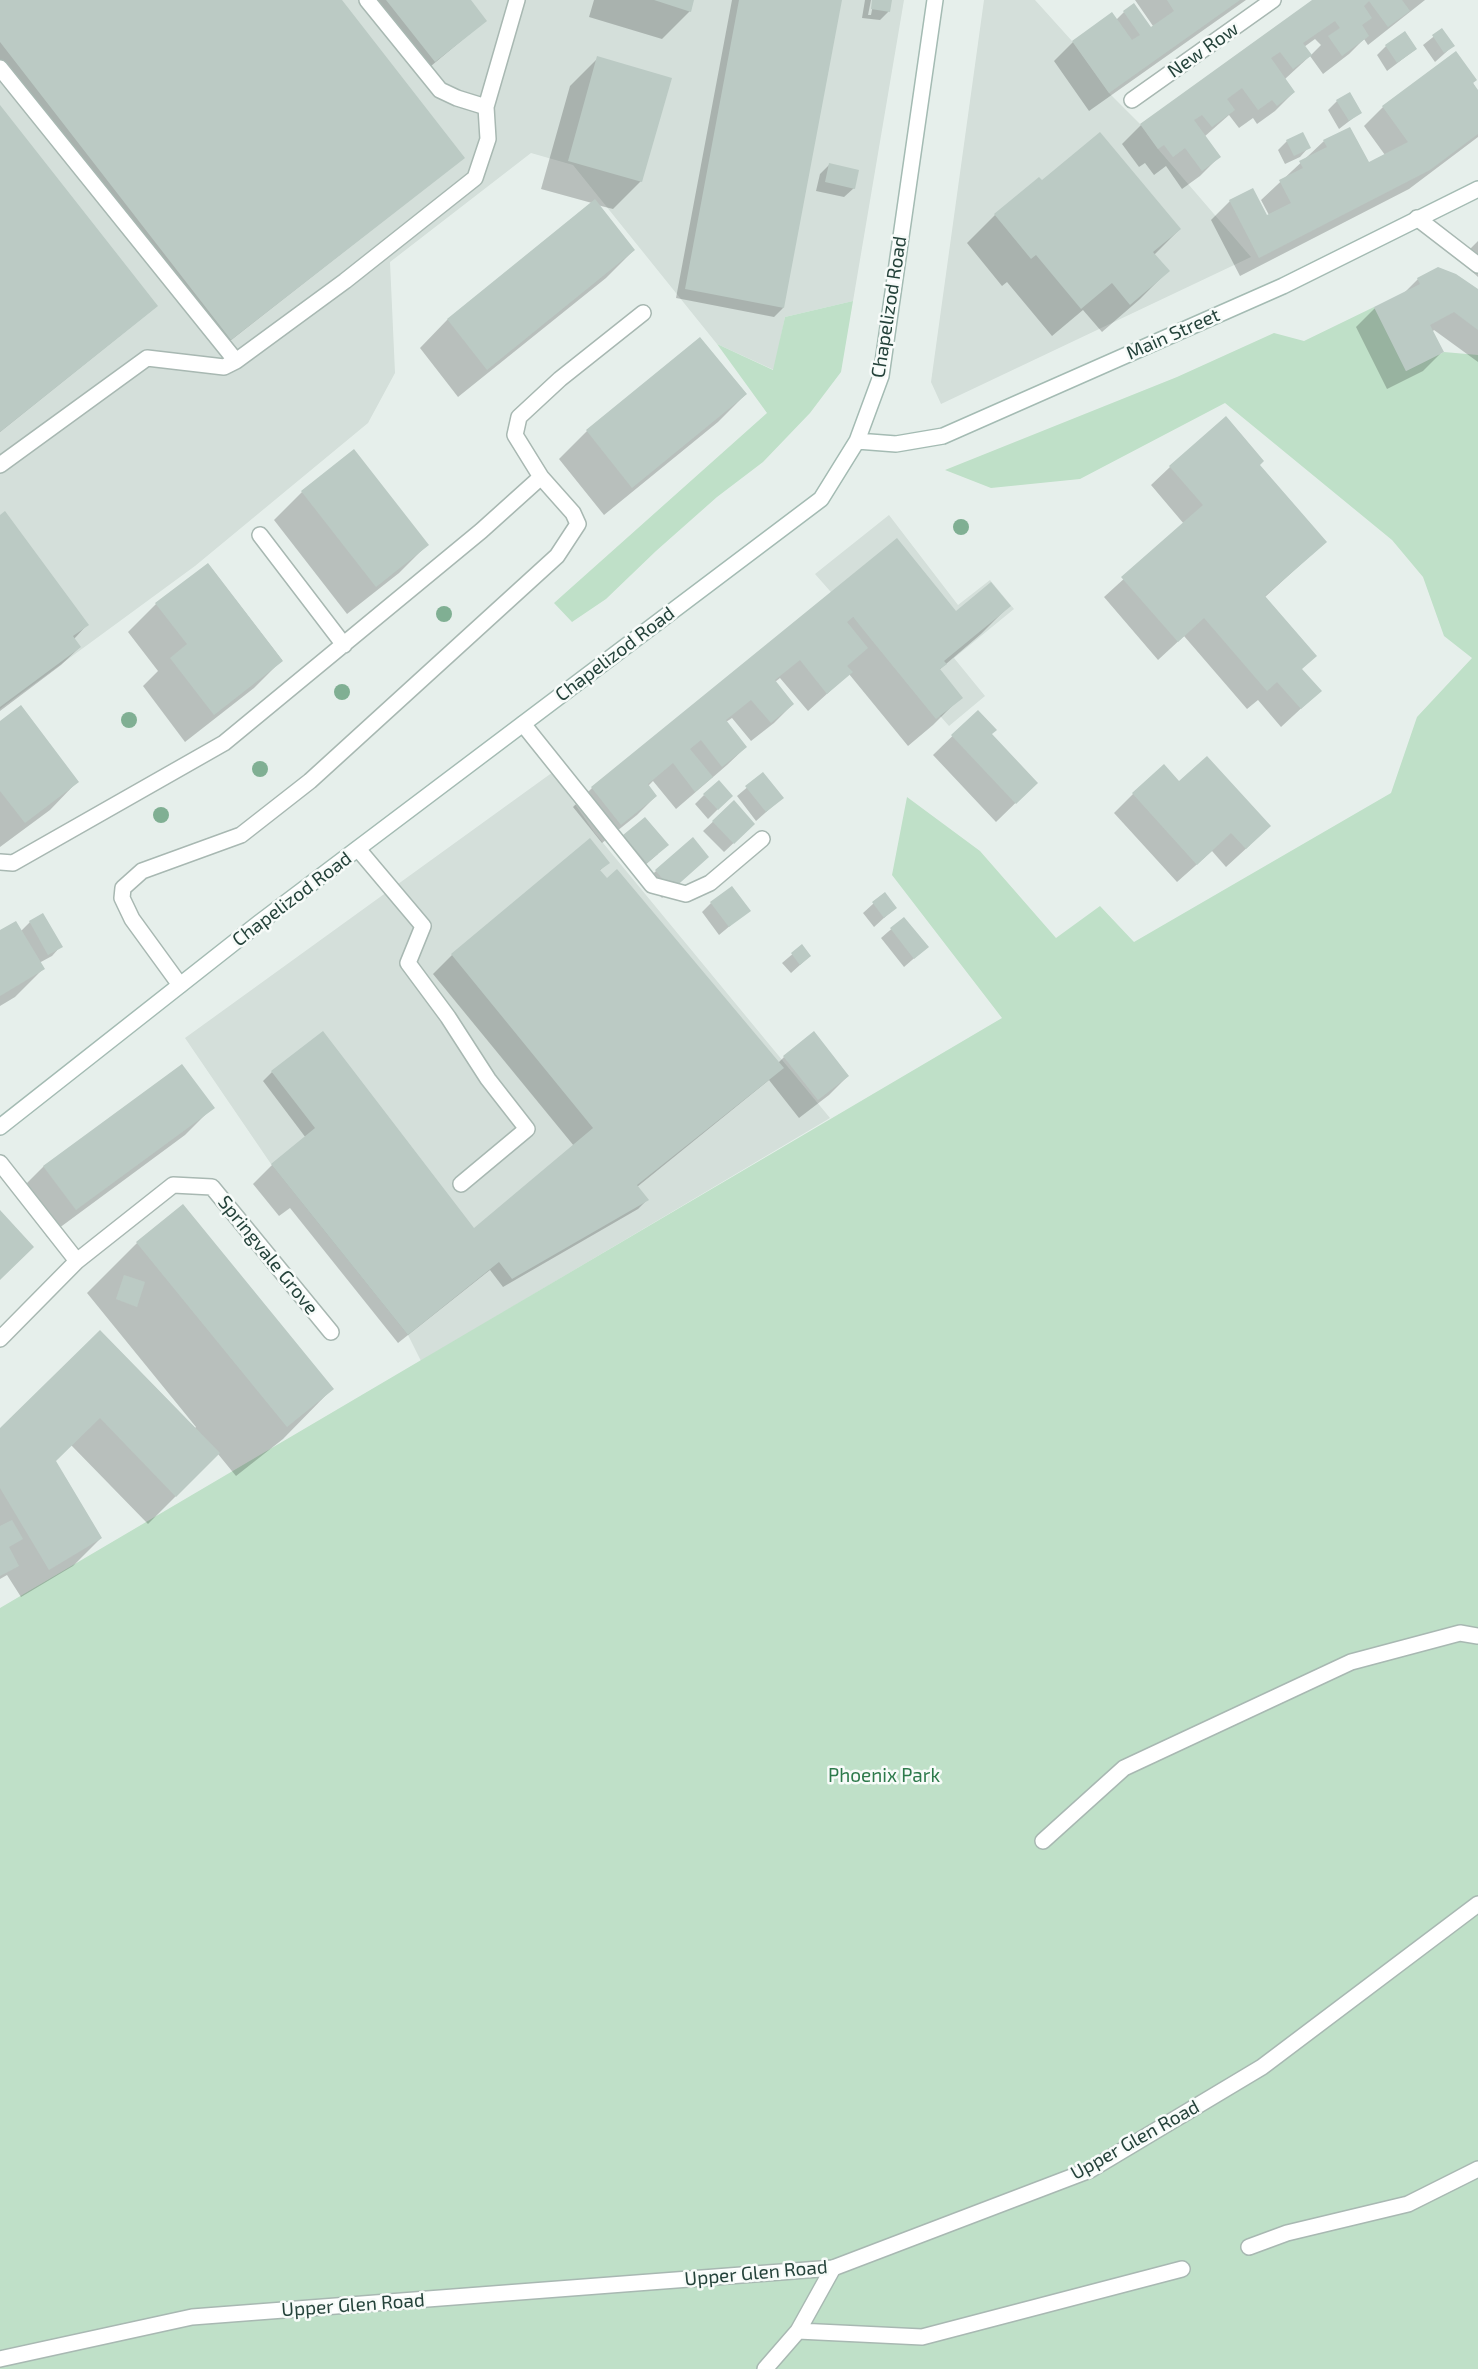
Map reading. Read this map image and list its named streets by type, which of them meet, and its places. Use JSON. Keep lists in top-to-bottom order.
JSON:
{
  "streets": {
    "street": [
      "New Row",
      "Chapelizod Road",
      "Main Street",
      "Springvale Grove",
      "Upper Glen Road"
    ]
  },
  "crossings": [
    ["Chapelizod Road", "Main Street"]
  ],
  "parks": ["Phoenix Park"]
}
